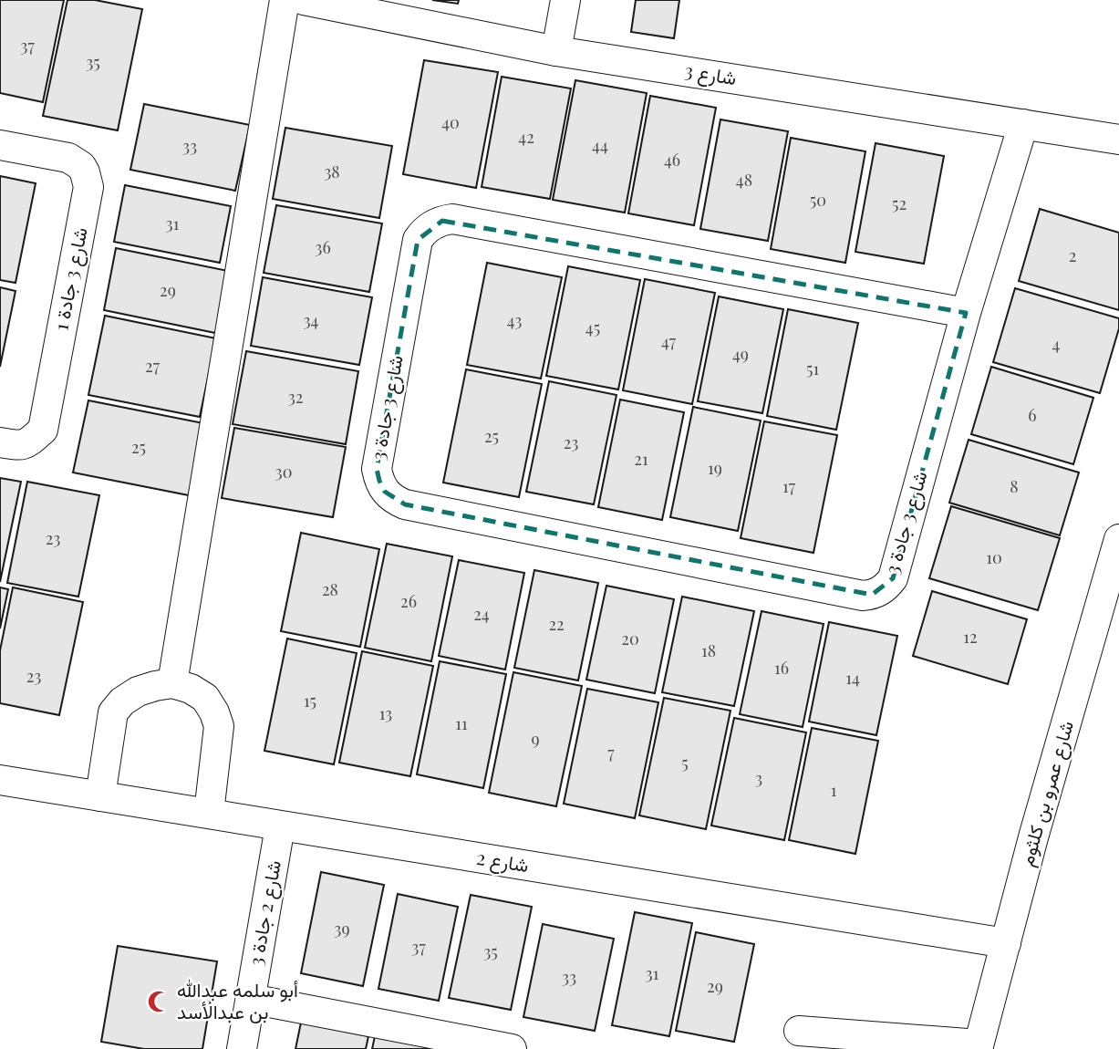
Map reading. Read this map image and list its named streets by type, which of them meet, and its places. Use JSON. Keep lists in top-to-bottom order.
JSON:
{
  "streets": {
    "street": [
      "شارع 3",
      "شارع 3 جادة 1",
      "شارع 3 جادة 3",
      "شارع عمرو بن كلثوم",
      "شارع 2",
      "شارع 2 جادة 3"
    ]
  },
  "crossings": [
    ["شارع 3", "شارع 3 جادة 3"],
    ["شارع عمرو بن كلثوم", "شارع 2"],
    ["شارع 2", "شارع 2 جادة 3"]
  ],
  "places": {
    "mosque": ["أبو سلمه عبدالله بن عبدالأسد"]
  },
  "house_numbers": [
    "37",
    "35",
    "40",
    "42",
    "44",
    "33",
    "46",
    "38",
    "48",
    "50",
    "52",
    "31",
    "36",
    "2",
    "29",
    "34",
    "43",
    "45",
    "47",
    "4",
    "49",
    "27",
    "51",
    "32",
    "6",
    "25",
    "23",
    "25",
    "21",
    "19",
    "30",
    "17",
    "8",
    "23",
    "10",
    "28",
    "26",
    "24",
    "22",
    "12",
    "20",
    "18",
    "16",
    "23",
    "14",
    "15",
    "13",
    "11",
    "9",
    "7",
    "5",
    "3",
    "1",
    "39",
    "37",
    "35",
    "31",
    "33",
    "29"
  ]
}
